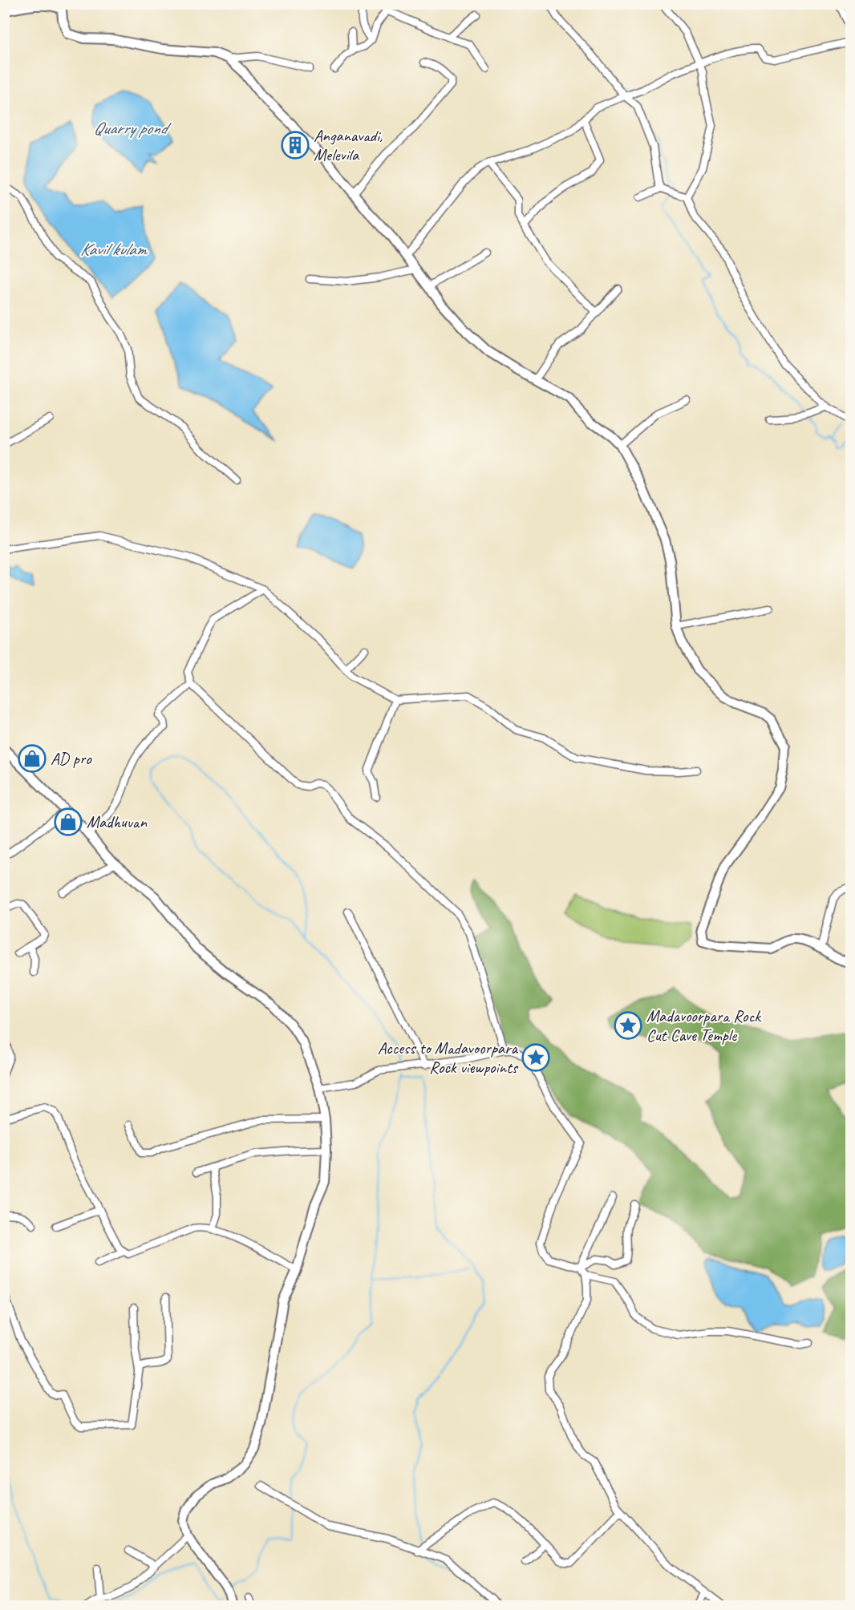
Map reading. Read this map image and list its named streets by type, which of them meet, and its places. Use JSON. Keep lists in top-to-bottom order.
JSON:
{
  "water": ["Quarry pond", "Kavil kulam"],
  "places": {
    "building": ["Anganavadi, Melevila"],
    "shop": ["AD pro", "Madhuvan"],
    "place": ["Madavoorpara Rock Cut Cave Temple", "Access to Madavoorpara Rock viewpoints"]
  }
}
